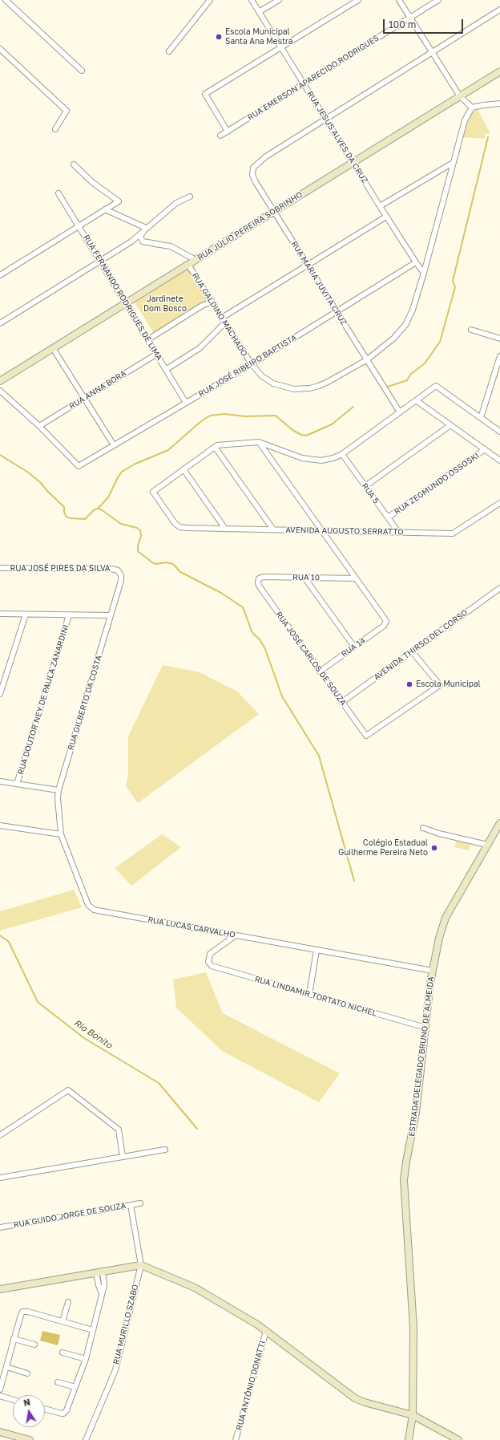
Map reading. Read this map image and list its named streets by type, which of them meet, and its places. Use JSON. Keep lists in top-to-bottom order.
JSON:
{
  "streets": {
    "main road": ["RUA JÚLIO PEREIRA SOBRINHO", "ESTRADA DELEGADO BRUNO DE ALMEIDA"],
    "street": [
      "RUA EMERSON APARECIDO RODRIGUES",
      "RUA JESUS ALVES DA CRUZ",
      "RUA MARIA JUVITA CRUZ",
      "RUA FERNANDO RODRIGUES DE LIMA",
      "RUA GALDINO MACHADO",
      "RUA JOSÉ RIBEIRO BAPTISTA",
      "RUA ANNA BORA",
      "RUA ZEGMUNDO OSSOSKI",
      "RUA 5",
      "AVENIDA AUGUSTO SERRATTO",
      "RUA JOSÉ PIRES DA SILVA",
      "RUA 10",
      "AVENIDA THIRSO DEL CORSO",
      "RUA 14",
      "RUA JOSÉ CARLOS DE SOUZA",
      "RUA DOUTOR NEY DE PAULA ZANARDINI",
      "RUA GILBERTO DA COSTA",
      "RUA LUCAS CARVALHO",
      "RUA LINDAMIR TORTATO NICHEL",
      "RUA GUIDO JORGE DE SOUZA",
      "RUA MURILLO SZABO",
      "RUA ANTÔNIO DONATTI"
    ]
  },
  "crossings": [
    ["RUA EMERSON APARECIDO RODRIGUES", "RUA JESUS ALVES DA CRUZ"],
    ["RUA JESUS ALVES DA CRUZ", "RUA JÚLIO PEREIRA SOBRINHO"],
    ["RUA JESUS ALVES DA CRUZ", "RUA MARIA JUVITA CRUZ"],
    ["RUA JESUS ALVES DA CRUZ", "RUA GALDINO MACHADO"],
    ["RUA JESUS ALVES DA CRUZ", "RUA JOSÉ RIBEIRO BAPTISTA"],
    ["RUA JÚLIO PEREIRA SOBRINHO", "RUA MARIA JUVITA CRUZ"],
    ["RUA JÚLIO PEREIRA SOBRINHO", "RUA FERNANDO RODRIGUES DE LIMA"],
    ["RUA JÚLIO PEREIRA SOBRINHO", "RUA GALDINO MACHADO"],
    ["RUA MARIA JUVITA CRUZ", "RUA GALDINO MACHADO"],
    ["RUA MARIA JUVITA CRUZ", "RUA JOSÉ RIBEIRO BAPTISTA"],
    ["RUA FERNANDO RODRIGUES DE LIMA", "RUA JOSÉ RIBEIRO BAPTISTA"],
    ["RUA FERNANDO RODRIGUES DE LIMA", "RUA ANNA BORA"],
    ["RUA GALDINO MACHADO", "RUA JOSÉ RIBEIRO BAPTISTA"],
    ["RUA JOSÉ RIBEIRO BAPTISTA", "RUA ANNA BORA"],
    ["RUA ZEGMUNDO OSSOSKI", "RUA 5"],
    ["RUA 5", "AVENIDA AUGUSTO SERRATTO"],
    ["RUA JOSÉ PIRES DA SILVA", "RUA GILBERTO DA COSTA"],
    ["RUA 10", "RUA 14"],
    ["RUA 10", "RUA JOSÉ CARLOS DE SOUZA"],
    ["AVENIDA THIRSO DEL CORSO", "RUA JOSÉ CARLOS DE SOUZA"],
    ["RUA 14", "RUA JOSÉ CARLOS DE SOUZA"],
    ["RUA GILBERTO DA COSTA", "RUA LUCAS CARVALHO"],
    ["RUA LUCAS CARVALHO", "RUA LINDAMIR TORTATO NICHEL"],
    ["RUA LUCAS CARVALHO", "ESTRADA DELEGADO BRUNO DE ALMEIDA"],
    ["RUA LINDAMIR TORTATO NICHEL", "ESTRADA DELEGADO BRUNO DE ALMEIDA"],
    ["RUA GUIDO JORGE DE SOUZA", "RUA MURILLO SZABO"]
  ],
  "water": ["Rio Bonito"],
  "parks": ["Jardinete Dom Bosco"],
  "places": ["Escola Municipal Santa Ana Mestra", "Escola Municipal", "Colégio Estadual Guilherme Pereira Neto"],
  "scale_bar": "100 m",
  "north": "top"
}
